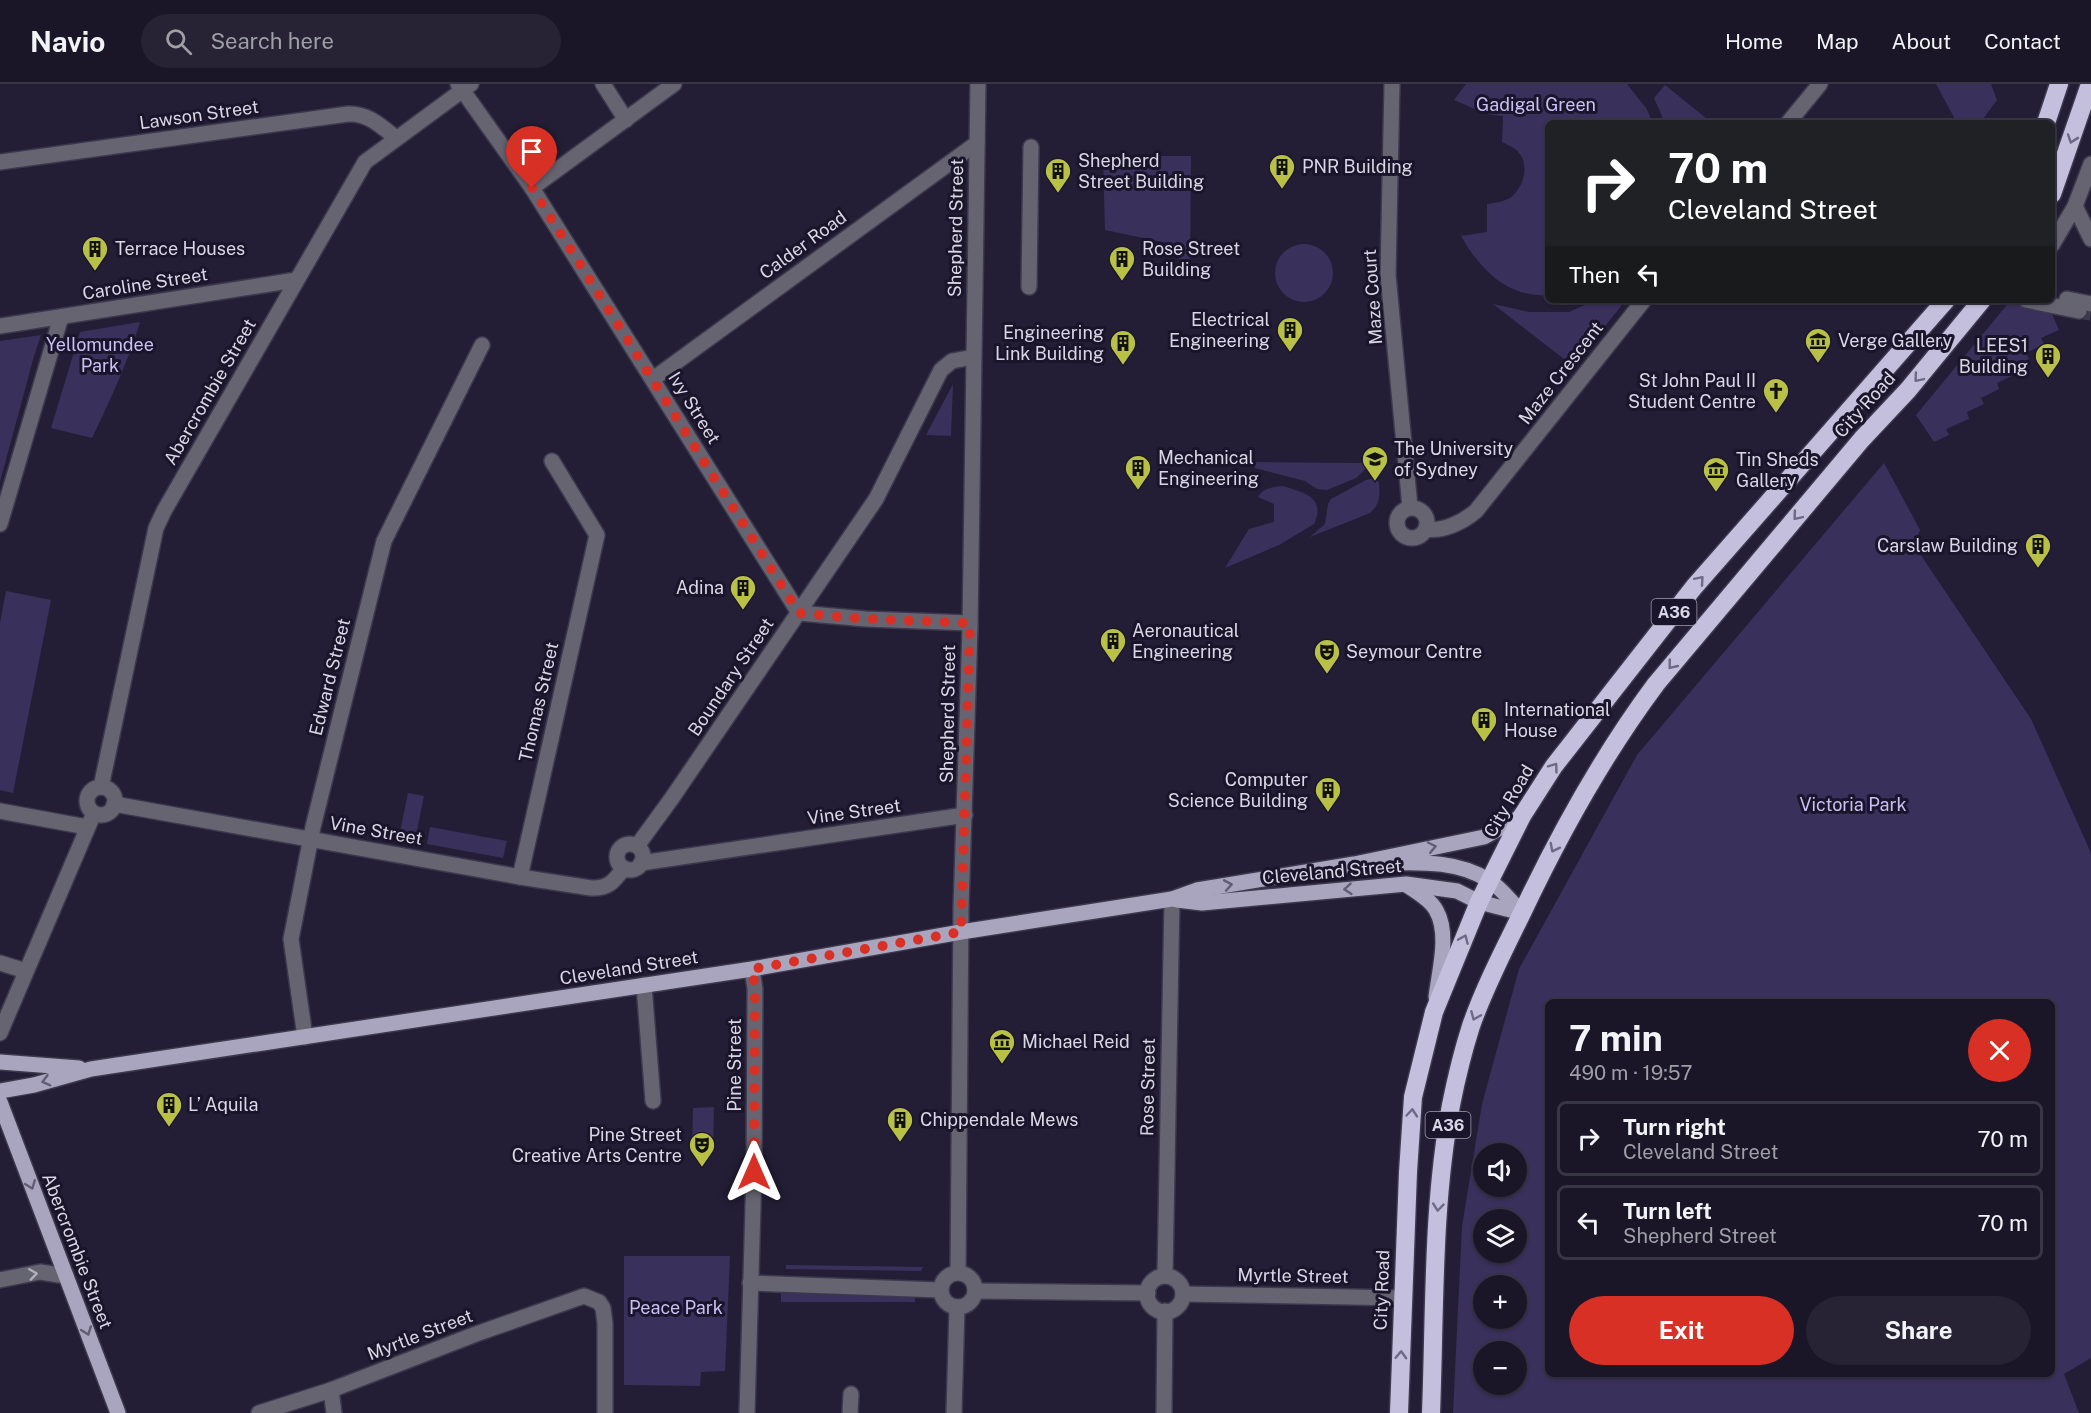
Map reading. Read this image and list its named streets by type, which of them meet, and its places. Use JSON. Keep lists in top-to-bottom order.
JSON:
{
  "streets": {
    "highway": ["City Road", "A36"],
    "main road": ["Abercrombie Street", "Cleveland Street"],
    "street": [
      "Lawson Street",
      "Shepherd Street",
      "Calder Road",
      "Caroline Street",
      "Maze Court",
      "Maze Crescent",
      "Ivy Street",
      "Edward Street",
      "Boundary Street",
      "Thomas Street",
      "Vine Street",
      "Pine Street",
      "Rose Street",
      "Myrtle Street"
    ]
  },
  "crossings": [
    ["Lawson Street", "Abercrombie Street"],
    ["Shepherd Street", "Calder Road"],
    ["Shepherd Street", "Boundary Street"],
    ["Shepherd Street", "Vine Street"],
    ["Shepherd Street", "Cleveland Street"],
    ["Calder Road", "Ivy Street"],
    ["Caroline Street", "Abercrombie Street"],
    ["Maze Court", "Maze Crescent"],
    ["Abercrombie Street", "Ivy Street"],
    ["Abercrombie Street", "Vine Street"],
    ["City Road", "Cleveland Street"],
    ["City Road", "Myrtle Street"],
    ["Ivy Street", "Boundary Street"],
    ["Edward Street", "Vine Street"],
    ["Edward Street", "Cleveland Street"],
    ["Boundary Street", "Vine Street"],
    ["Thomas Street", "Vine Street"],
    ["Cleveland Street", "Pine Street"],
    ["Cleveland Street", "Rose Street"],
    ["Rose Street", "Myrtle Street"]
  ],
  "parks": [
    "Gadigal Green",
    "Yellomundee Park",
    "Victoria Park",
    "Peace Park"
  ],
  "places": {
    "building": [
      "PNR Building",
      "Shepherd Street Building",
      "Terrace Houses",
      "Rose Street Building",
      "Electrical Engineering",
      "Engineering Link Building",
      "LEES1 Building",
      "Mechanical Engineering",
      "Carslaw Building",
      "Adina",
      "Aeronautical Engineering",
      "International House",
      "Computer Science Building",
      "L’ Aquila",
      "Chippendale Mews"
    ],
    "museum": ["Verge Gallery", "Tin Sheds Gallery", "Michael Reid"],
    "church": ["St John Paul II Student Centre"],
    "school or university": ["The University of Sydney"],
    "theatre": ["Seymour Centre", "Pine Street Creative Arts Centre"]
  },
  "page": {
    "header": "Navio",
    "search": "Search here",
    "nav": [
      "Home",
      "Map",
      "About",
      "Contact"
    ],
    "turn": ["70 m", "Cleveland Street"],
    "then": "Then",
    "heading": ["7 min", "490 m · 19:57"],
    "list": [
      {
        "name": "Turn right",
        "note": "Cleveland Street",
        "value": "70 m"
      },
      {
        "name": "Turn left",
        "note": "Shepherd Street",
        "value": "70 m"
      }
    ],
    "map_buttons": ["+", "−"],
    "buttons": ["Exit", "Share"]
  }
}
